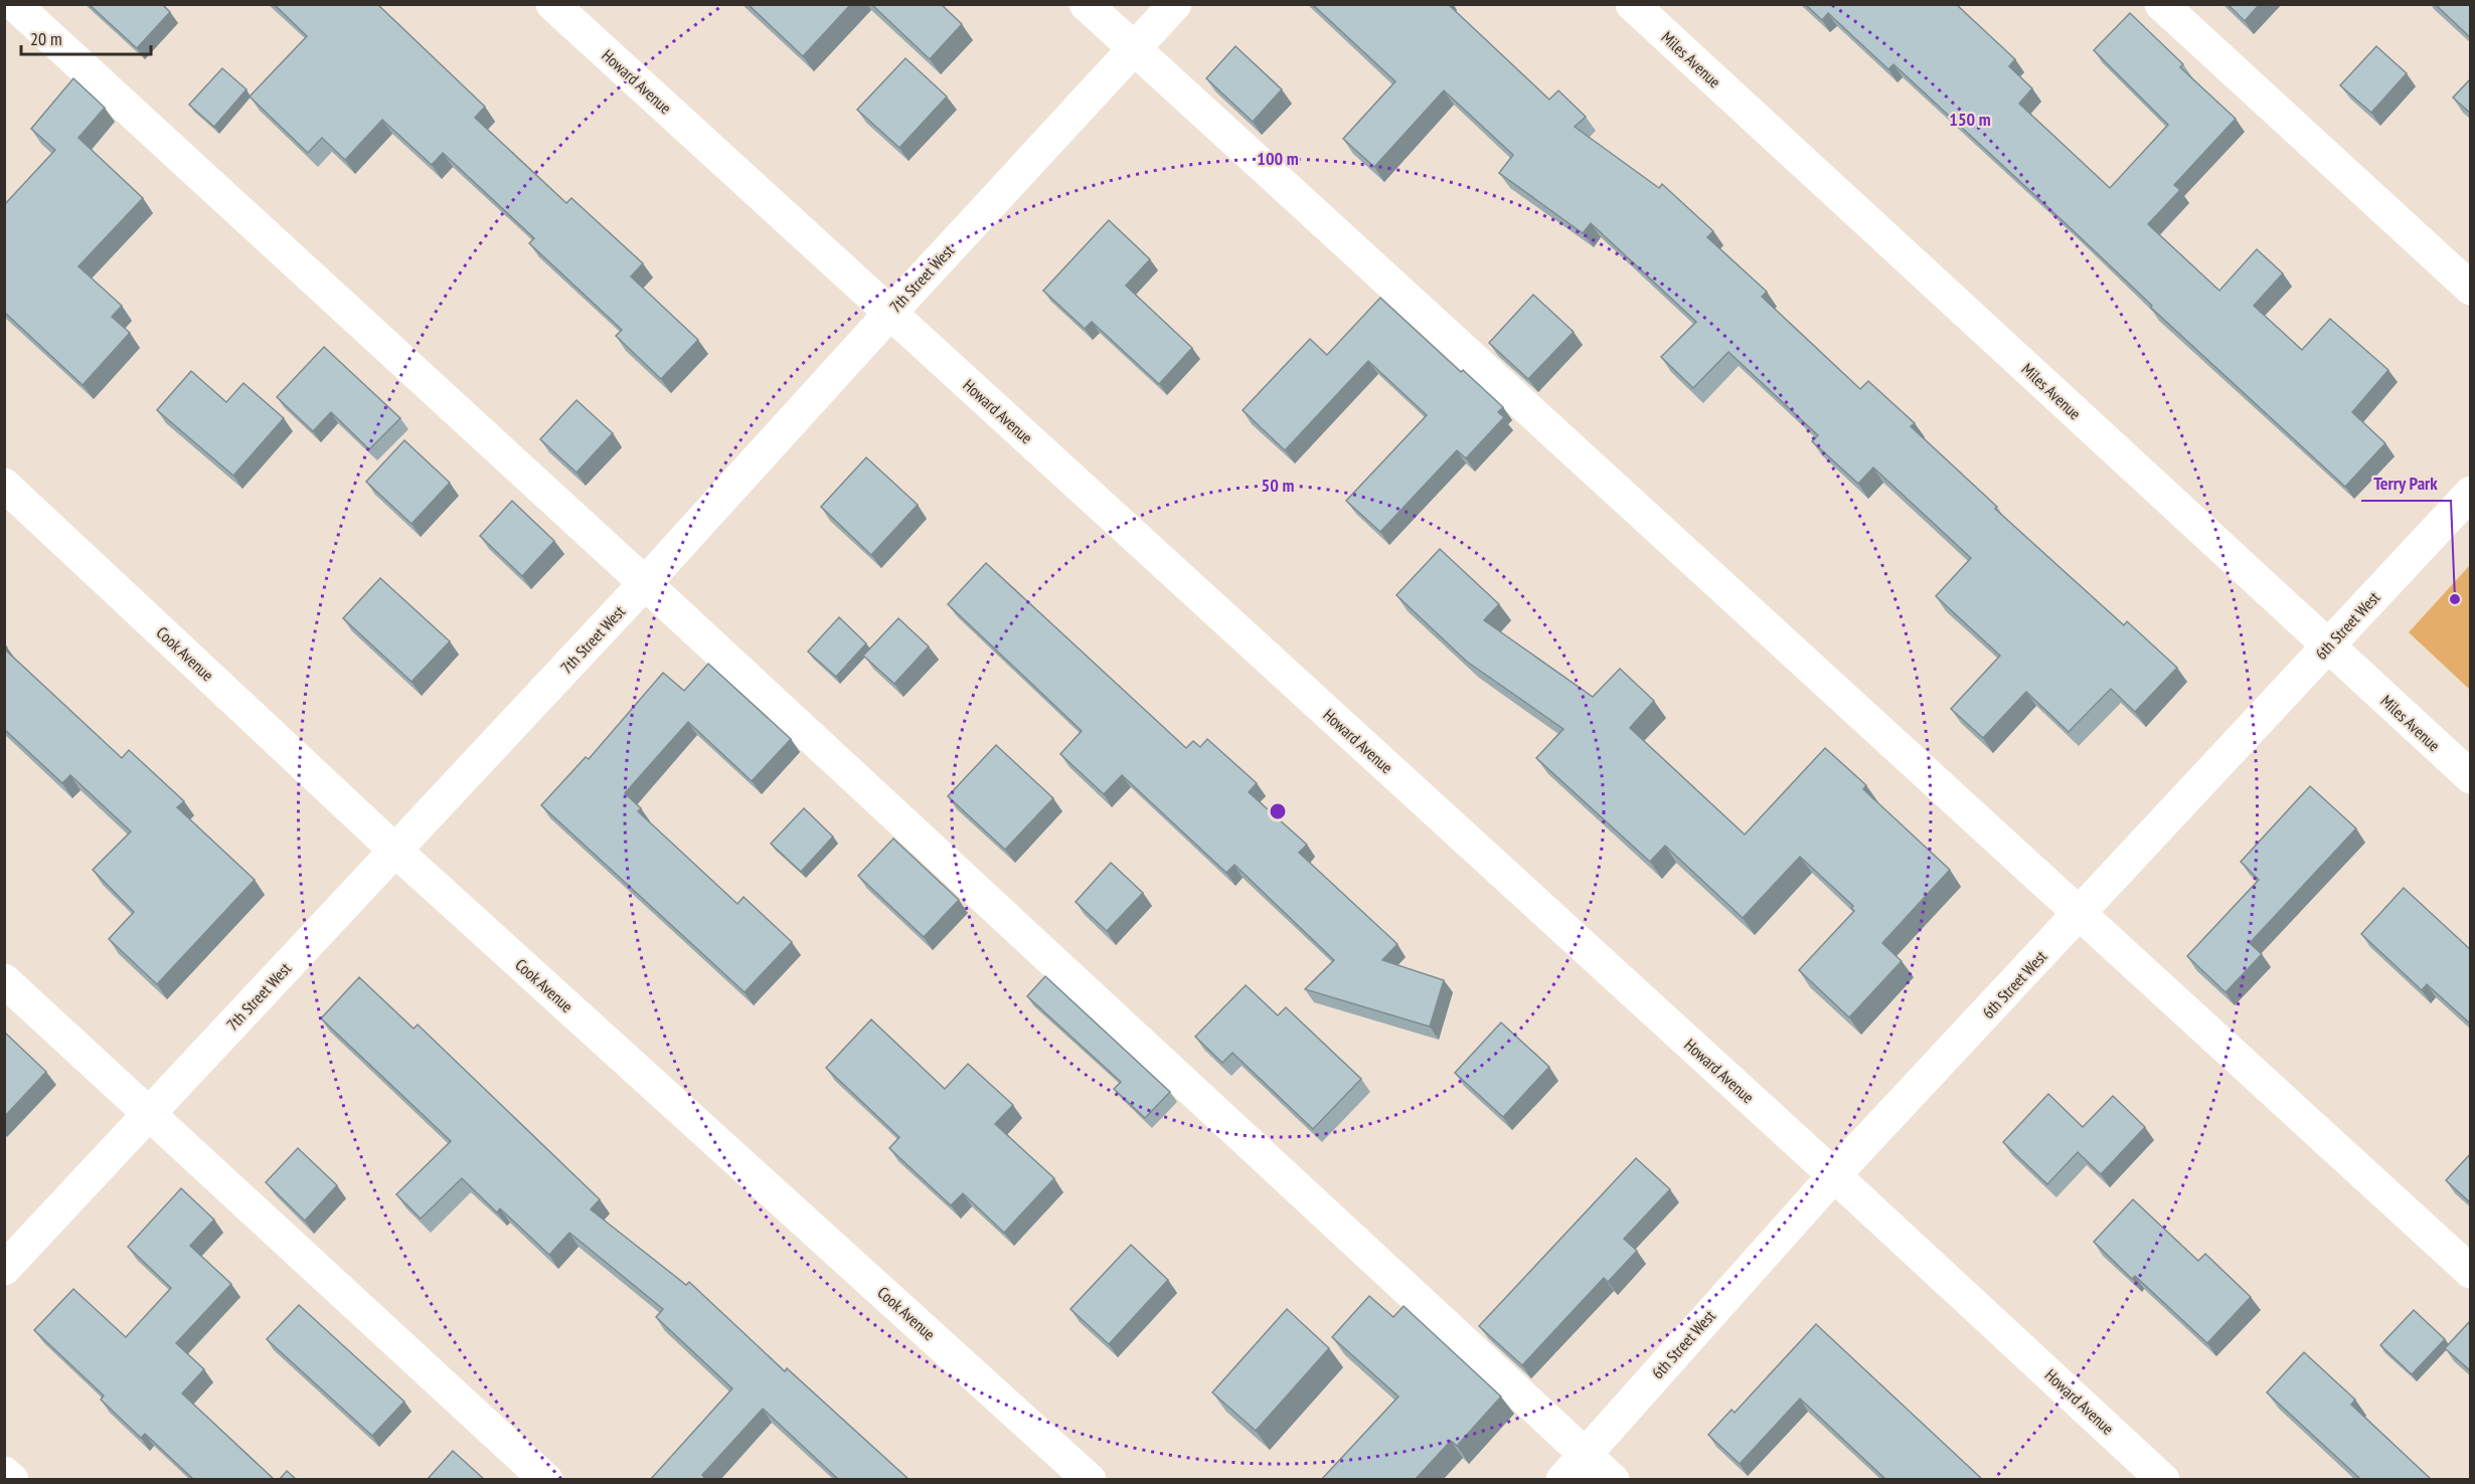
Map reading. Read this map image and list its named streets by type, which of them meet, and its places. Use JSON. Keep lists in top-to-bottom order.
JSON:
{
  "streets": {
    "street": [
      "Miles Avenue",
      "Howard Avenue",
      "7th Street West",
      "6th Street West",
      "Cook Avenue"
    ]
  },
  "crossings": [
    ["Miles Avenue", "6th Street West"],
    ["Howard Avenue", "7th Street West"],
    ["Howard Avenue", "6th Street West"],
    ["7th Street West", "Cook Avenue"]
  ],
  "places": ["Terry Park"],
  "scale_bar": "20 m",
  "rings": ["150 m", "100 m", "50 m"]
}
